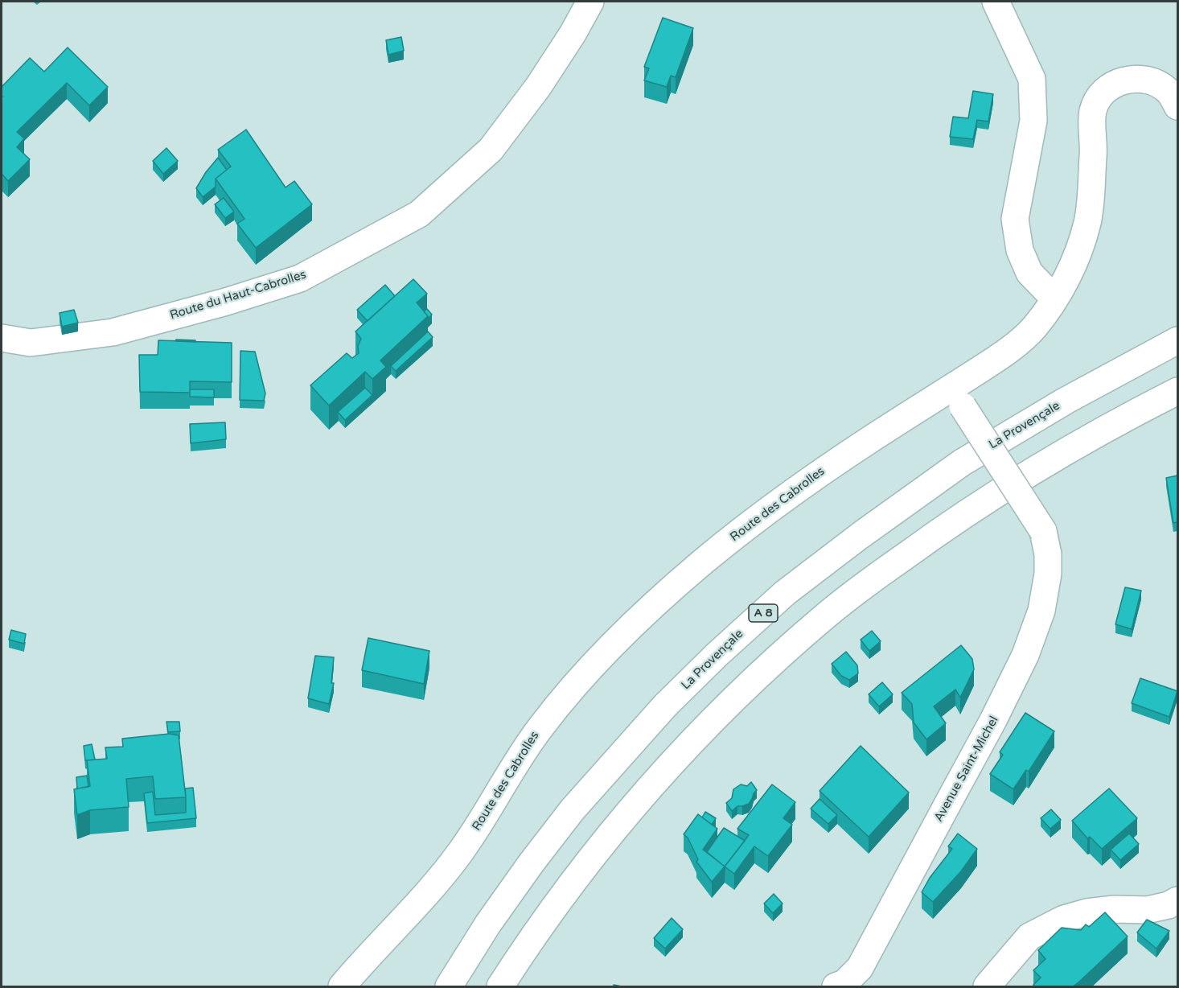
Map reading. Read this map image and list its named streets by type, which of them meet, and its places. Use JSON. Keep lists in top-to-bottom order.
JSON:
{
  "streets": {
    "main road": [
      "Route du Haut-Cabrolles",
      "La Provençale",
      "Route des Cabrolles",
      "A 8",
      "Avenue Saint-Michel"
    ]
  },
  "crossings": [
    ["Route des Cabrolles", "Avenue Saint-Michel"]
  ]
}
